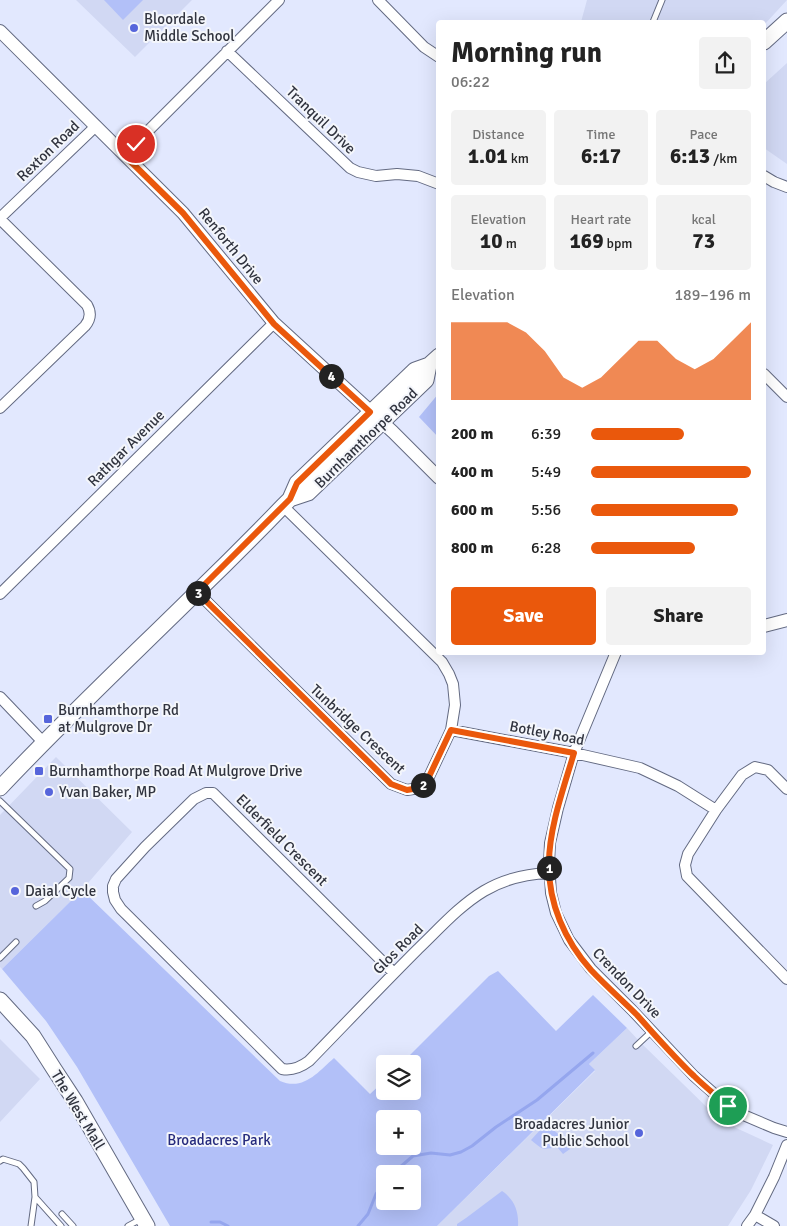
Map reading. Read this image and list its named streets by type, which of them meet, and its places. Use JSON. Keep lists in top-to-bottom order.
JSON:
{
  "streets": {
    "main road": ["Burnhamthorpe Road", "The West Mall"],
    "street": [
      "Tranquil Drive",
      "Rexton Road",
      "Renforth Drive",
      "Rathgar Avenue",
      "Tunbridge Crescent",
      "Botley Road",
      "Elderfield Crescent",
      "Glos Road",
      "Crendon Drive"
    ]
  },
  "crossings": [
    ["Rexton Road", "Renforth Drive"],
    ["Renforth Drive", "Burnhamthorpe Road"],
    ["Renforth Drive", "Rathgar Avenue"],
    ["Burnhamthorpe Road", "Tunbridge Crescent"],
    ["Tunbridge Crescent", "Botley Road"],
    ["Botley Road", "Crendon Drive"],
    ["Elderfield Crescent", "Glos Road"],
    ["Glos Road", "Crendon Drive"]
  ],
  "parks": ["Broadacres Park"],
  "places": {
    "other": [
      "Bloordale Middle School",
      "Yvan Baker, MP",
      "Daial Cycle",
      "Broadacres Junior Public School"
    ],
    "transit": ["Burnhamthorpe Rd at Mulgrove Dr", "Burnhamthorpe Road At Mulgrove Drive"]
  },
  "page": {
    "heading": ["Morning run", "06:22"],
    "stats": [
      ["Distance", "1.01 km"],
      ["Time", "6:17"],
      ["Pace", "6:13 /km"],
      ["Elevation", "10 m"],
      ["Heart rate", "169 bpm"],
      ["kcal", "73"]
    ],
    "chart": ["Elevation", "189–196 m"],
    "pins": [
      "4",
      "3",
      "2",
      "1"
    ],
    "list": [
      {
        "name": "200 m",
        "note": "6:39"
      },
      {
        "name": "400 m",
        "note": "5:49"
      },
      {
        "name": "600 m",
        "note": "5:56"
      },
      {
        "name": "800 m",
        "note": "6:28"
      }
    ],
    "buttons": ["Save", "Share"],
    "map_buttons": ["+", "−"]
  }
}
